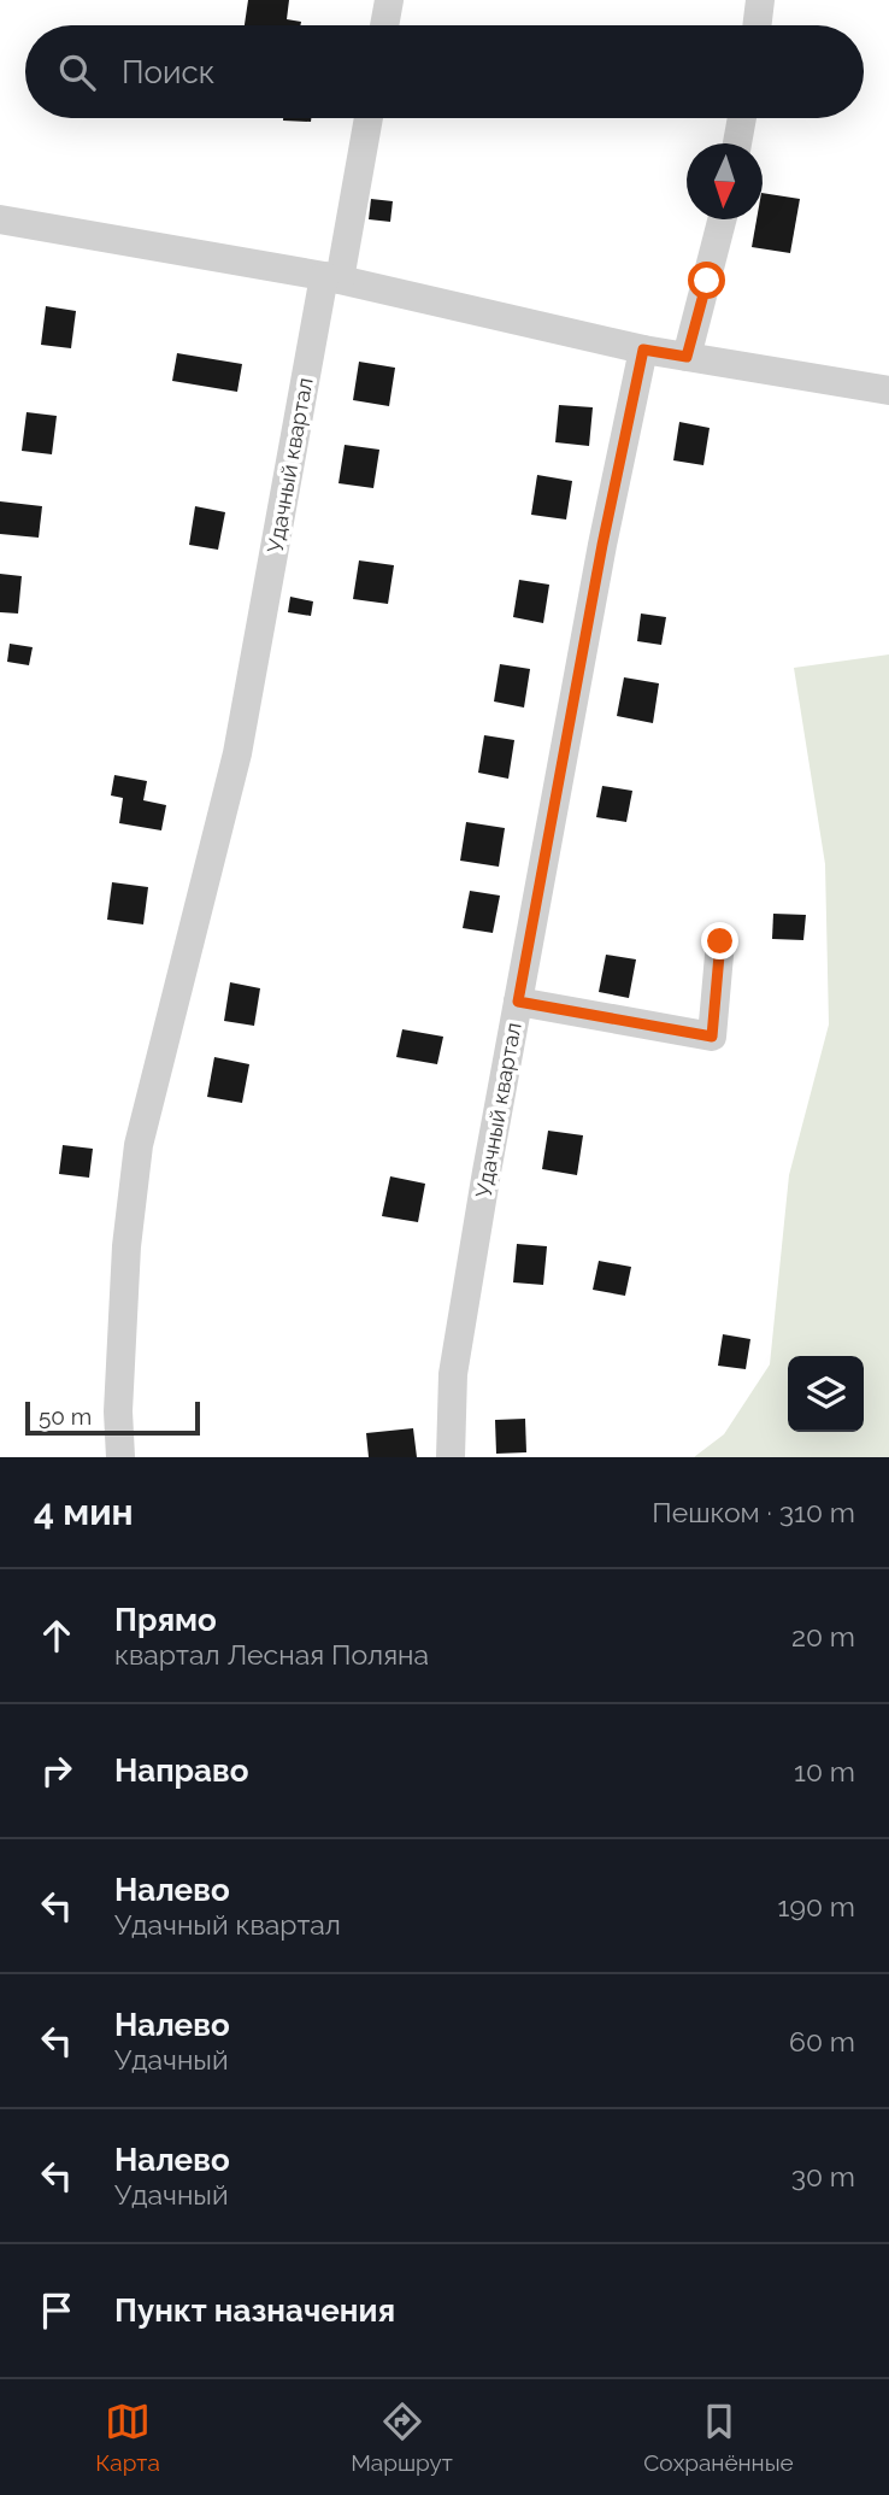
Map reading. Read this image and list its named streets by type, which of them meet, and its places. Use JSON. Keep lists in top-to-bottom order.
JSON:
{
  "streets": {
    "street": ["Удачный квартал"]
  },
  "scale_bar": "50 m",
  "north": "bottom",
  "page": {
    "search": "Поиск",
    "scale": "50 m",
    "heading": ["4 мин", "Пешком · 310 m"],
    "list": [
      ["Прямо", "квартал Лесная Поляна", "20 m"],
      ["Направо", "10 m"],
      ["Налево", "Удачный квартал", "190 m"],
      ["Налево", "Удачный", "60 m"],
      ["Налево", "Удачный", "30 m"],
      "Пункт назначения"
    ],
    "nav": ["Карта", "Маршрут", "Сохранённые"]
  }
}
